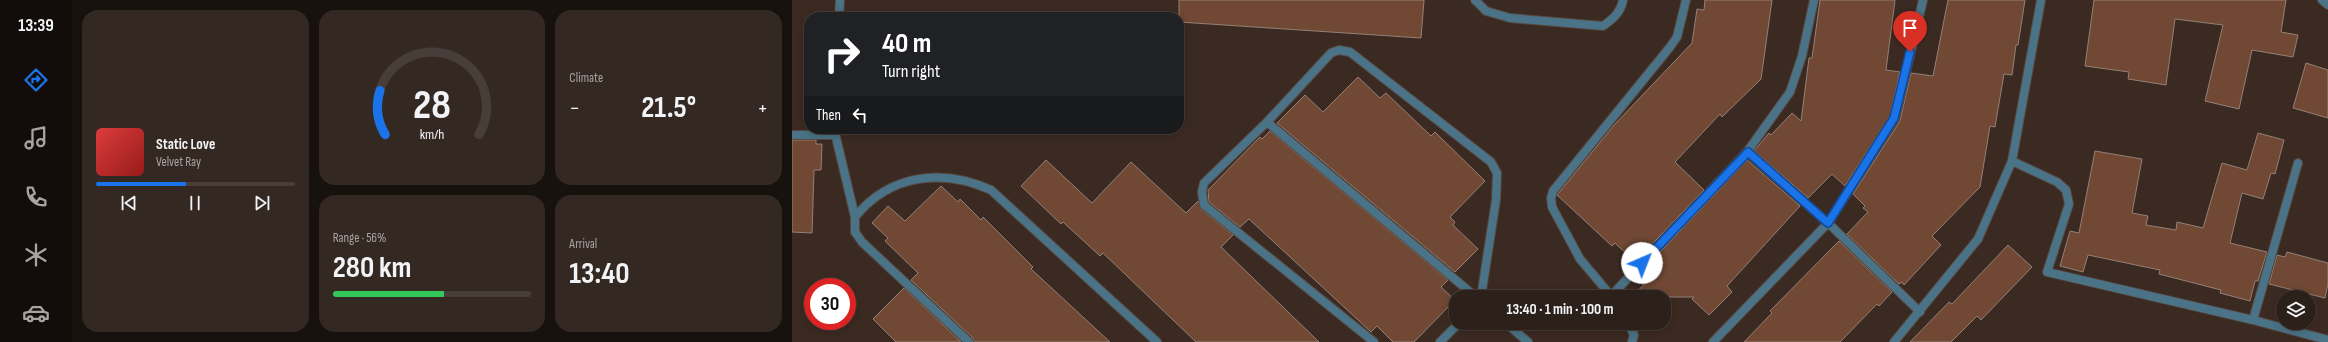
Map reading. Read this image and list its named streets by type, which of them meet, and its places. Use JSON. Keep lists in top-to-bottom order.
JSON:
{
  "page": {
    "tabs": "13:39",
    "tile": [
      "Climate",
      ["Range · 56%", "280 km"],
      ["Arrival", "13:40"]
    ],
    "turn": ["40 m", "Turn right"],
    "heat": ["−", "21.5°", "+"],
    "then": "Then",
    "song": ["Static Love", "Velvet Ray"],
    "limit": "30",
    "trip": "13:40 · 1 min · 100 m",
    "gauge": ["28", "km/h"]
  }
}
